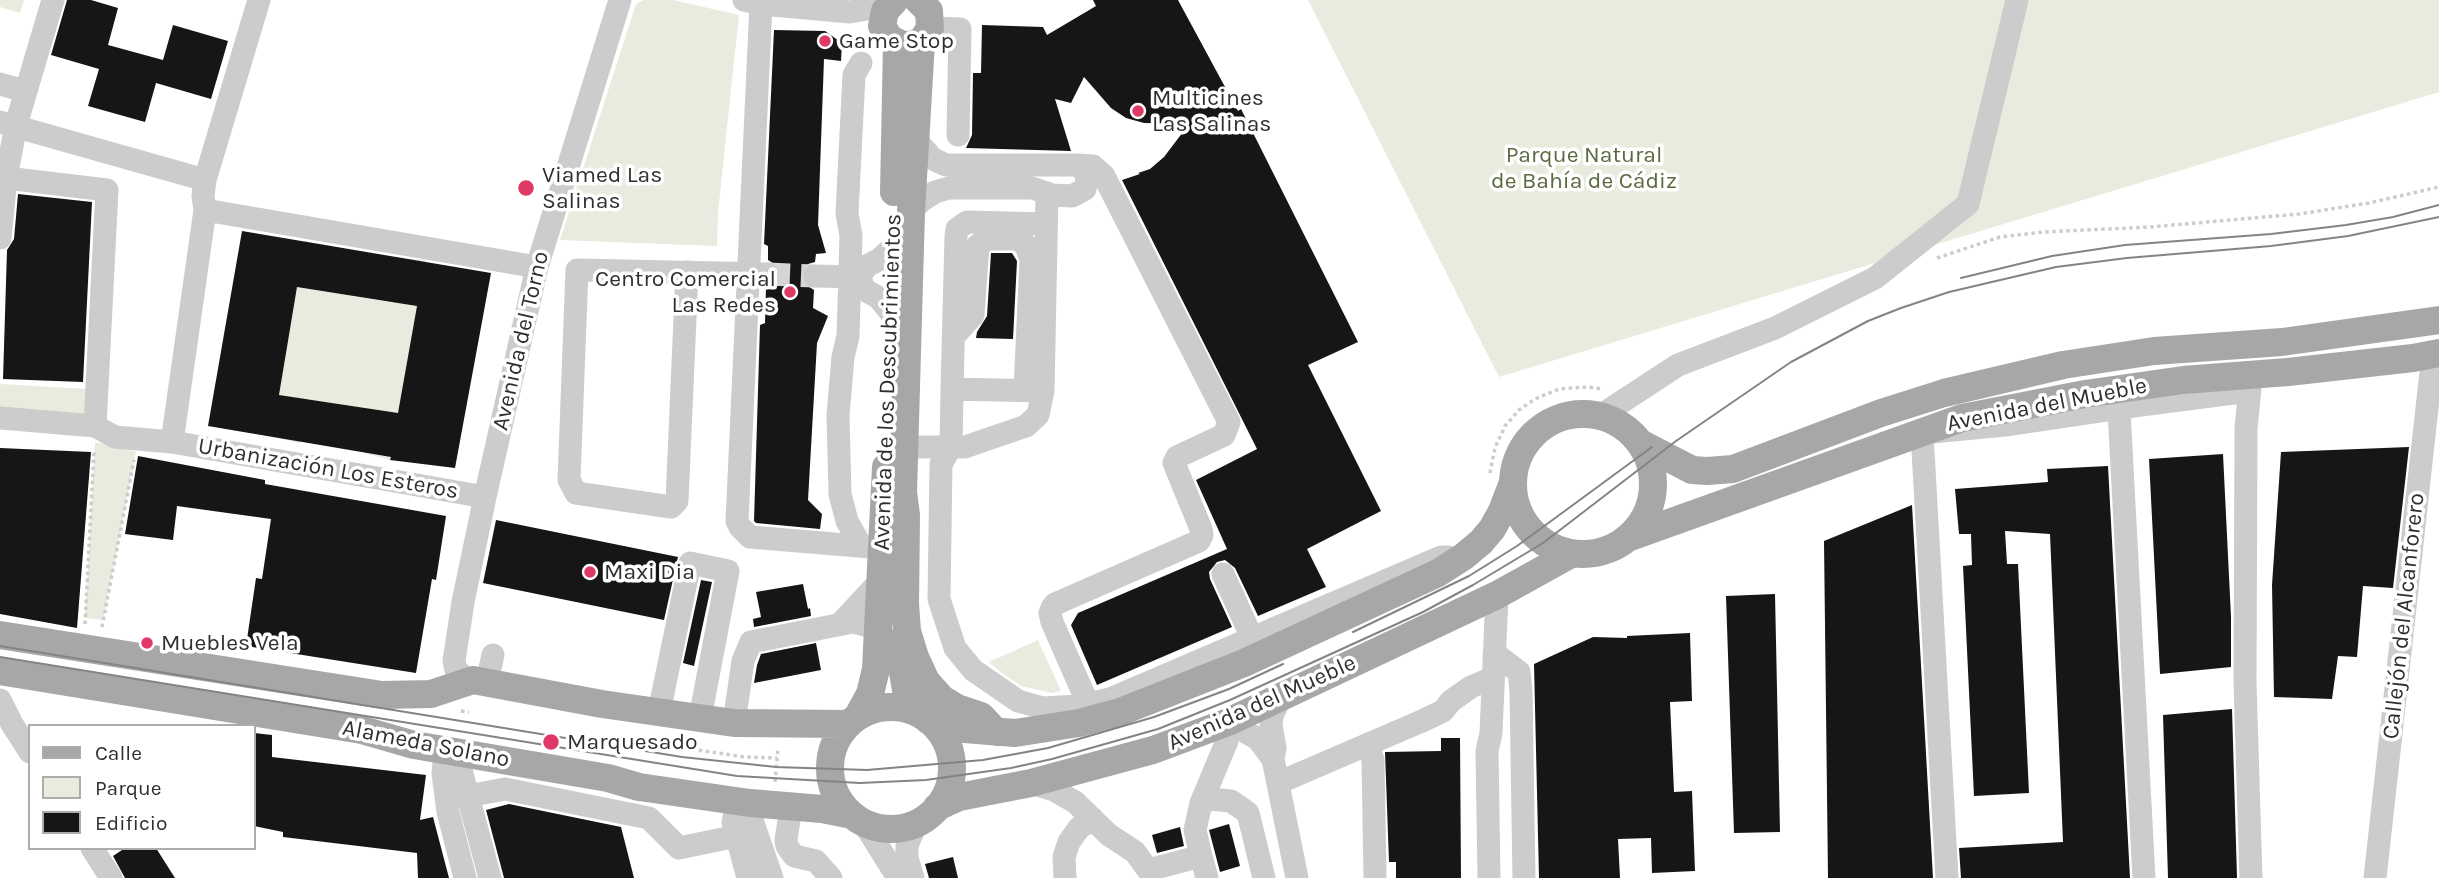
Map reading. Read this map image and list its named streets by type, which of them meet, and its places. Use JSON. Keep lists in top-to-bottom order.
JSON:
{
  "streets": {
    "main road": ["Avenida de los Descubrimientos", "Avenida del Mueble", "Alameda Solano"],
    "street": ["Avenida del Torno", "Urbanización Los Esteros", "Callejón del Alcanforero"]
  },
  "crossings": [
    ["Avenida del Torno", "Urbanización Los Esteros"],
    ["Avenida del Torno", "Alameda Solano"],
    ["Avenida de los Descubrimientos", "Avenida del Mueble"],
    ["Avenida de los Descubrimientos", "Alameda Solano"],
    ["Avenida del Mueble", "Callejón del Alcanforero"],
    ["Avenida del Mueble", "Alameda Solano"]
  ],
  "parks": ["Parque Natural de Bahía de Cádiz"],
  "places": [
    "Game Stop",
    "Multicines Las Salinas",
    "Viamed Las Salinas",
    "Centro Comercial Las Redes",
    "Maxi Dia",
    "Muebles Vela",
    "Marquesado"
  ],
  "legend": ["Calle", "Parque", "Edificio"]
}
